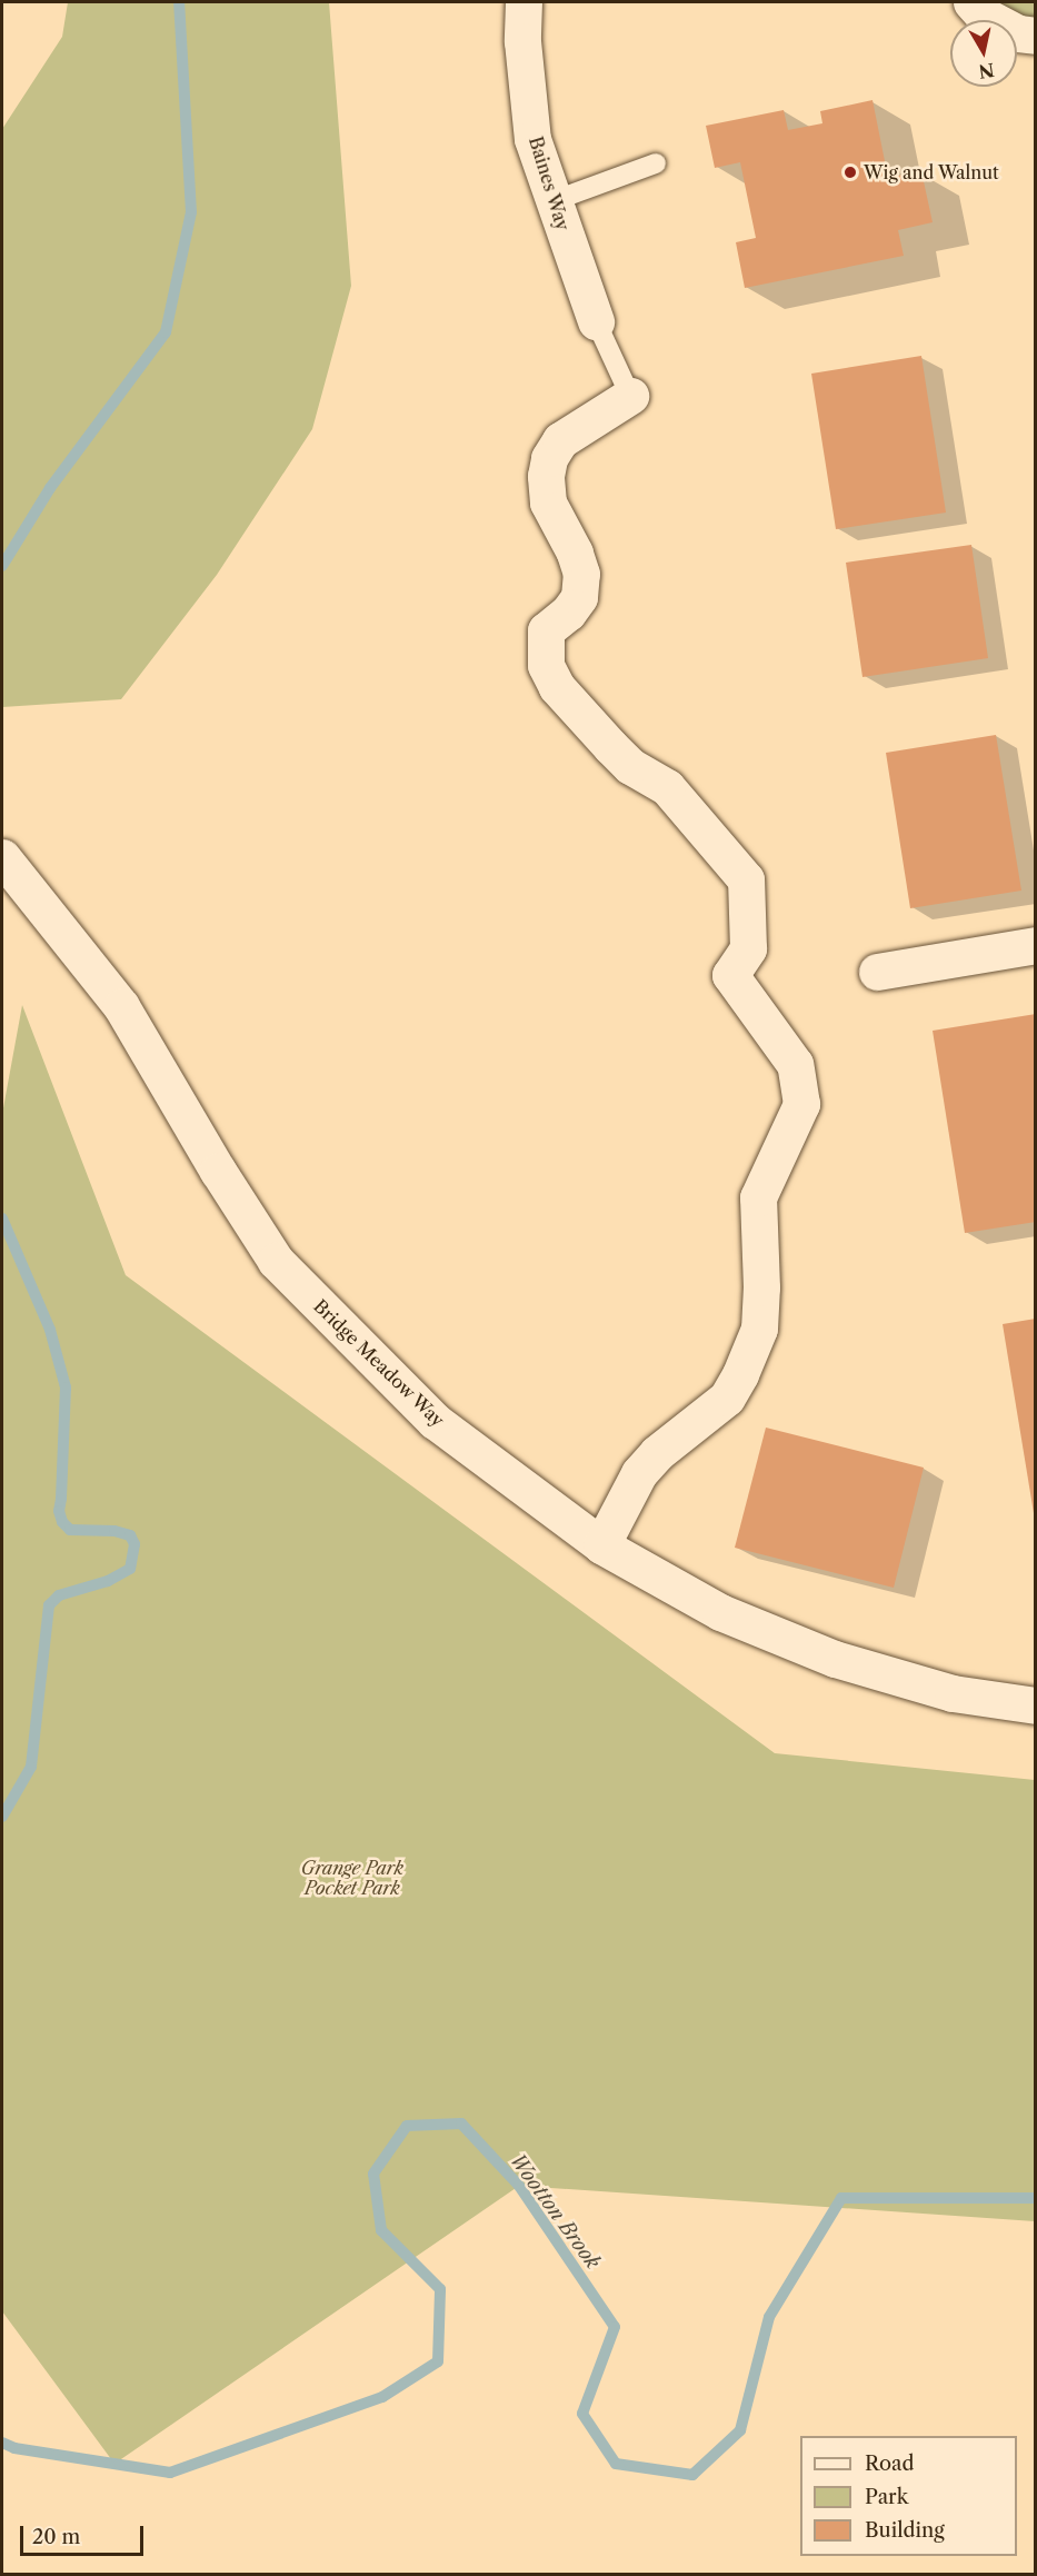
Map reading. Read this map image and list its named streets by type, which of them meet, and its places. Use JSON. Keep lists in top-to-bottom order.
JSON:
{
  "streets": {
    "street": ["Baines Way", "Bridge Meadow Way"]
  },
  "water": ["Wootton Brook"],
  "parks": ["Grange Park Pocket Park"],
  "places": ["Wig and Walnut"],
  "legend": ["Road", "Park", "Building"],
  "scale_bar": "20 m",
  "north": "bottom"
}
